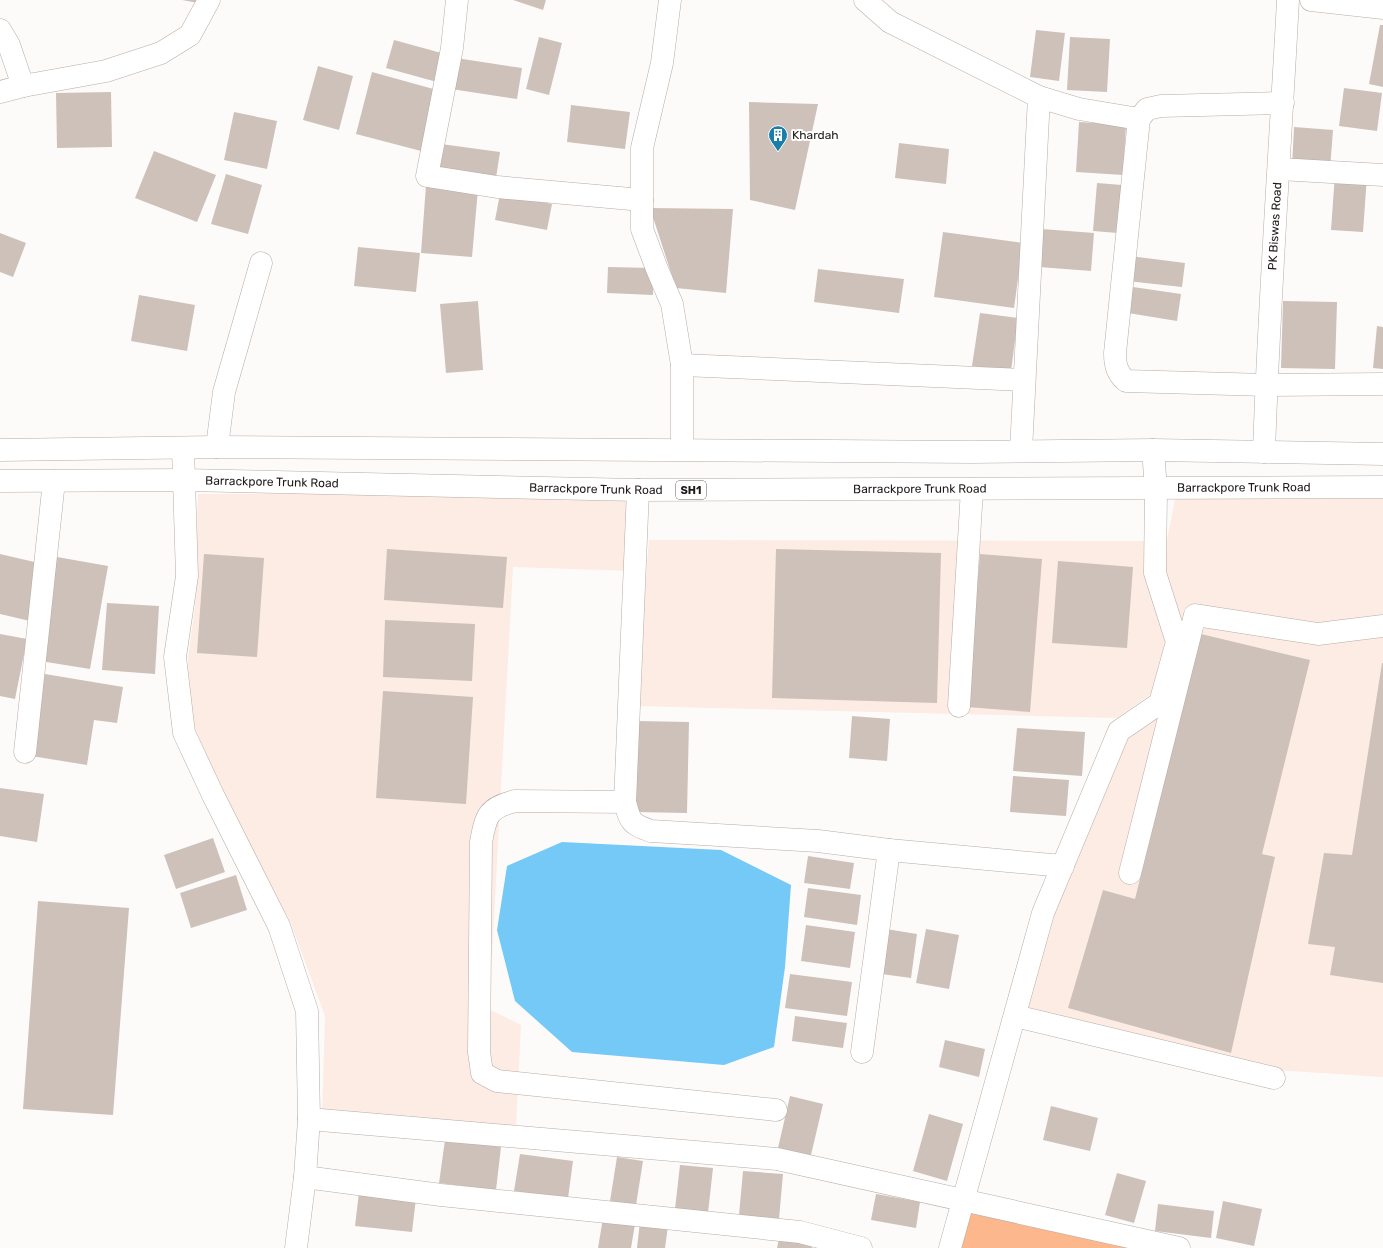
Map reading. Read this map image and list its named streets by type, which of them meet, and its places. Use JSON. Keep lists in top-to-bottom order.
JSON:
{
  "streets": {
    "street": ["PK Biswas Road", "Barrackpore Trunk Road", "SH1"]
  },
  "places": {
    "building": ["Khardah"]
  }
}
